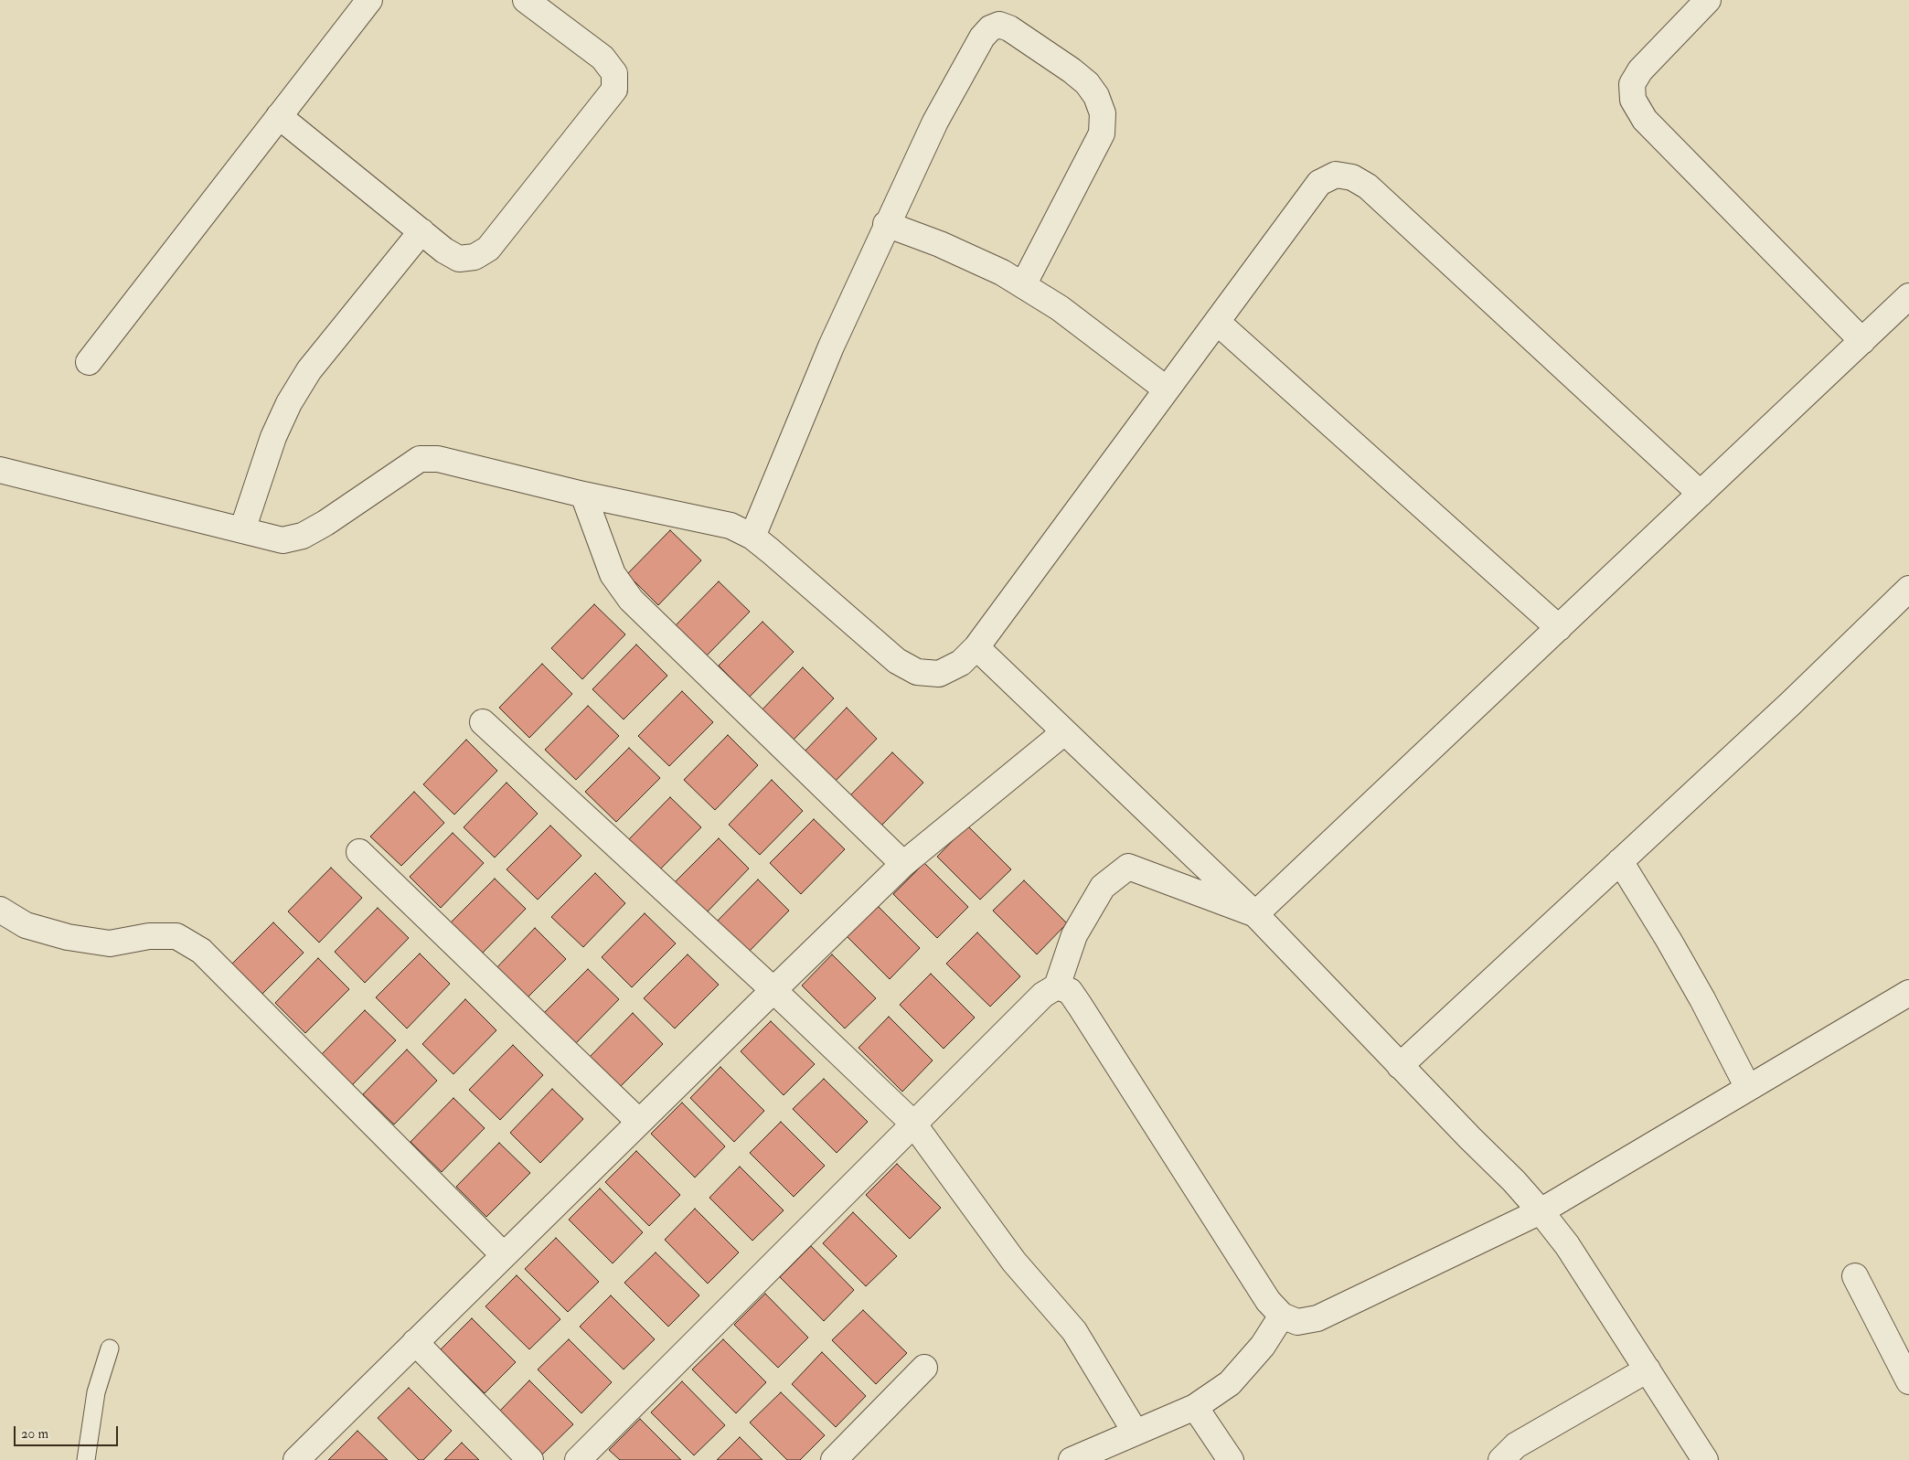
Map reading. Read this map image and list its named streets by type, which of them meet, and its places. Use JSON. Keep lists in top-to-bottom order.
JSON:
{
  "scale_bar": "20 m"
}
